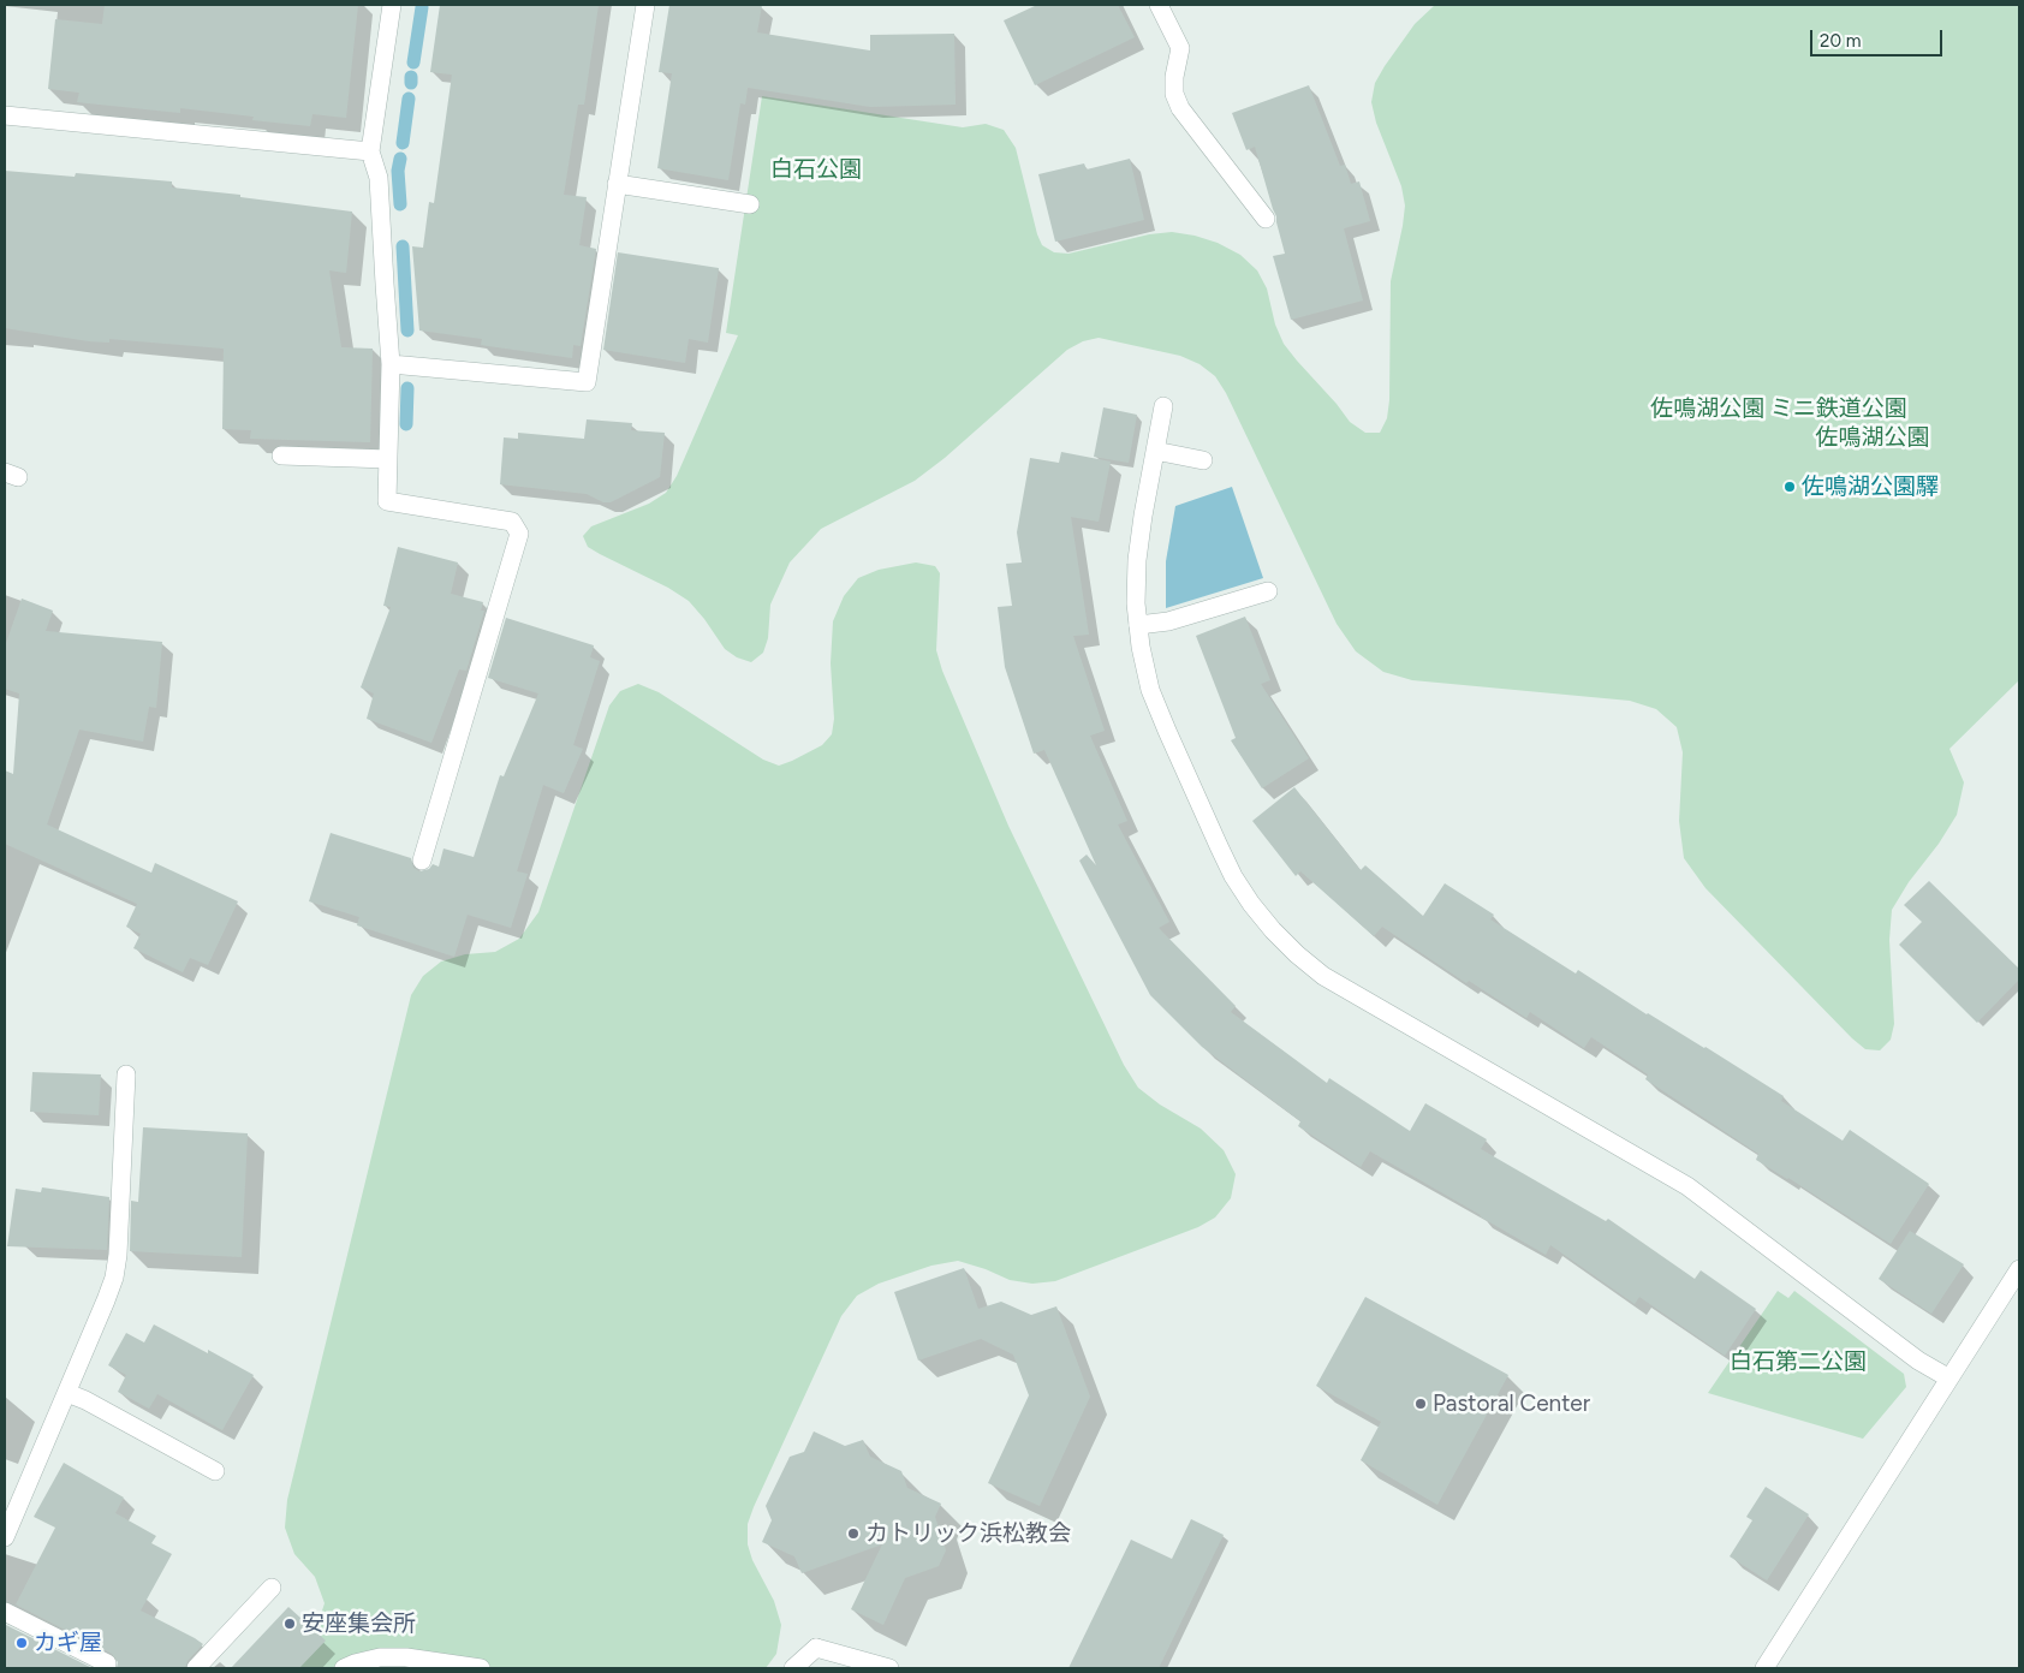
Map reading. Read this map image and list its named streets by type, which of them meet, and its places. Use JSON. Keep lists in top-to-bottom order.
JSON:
{
  "parks": [
    "白石公園",
    "佐鳴湖公園 ミニ鉄道公園",
    "佐鳴湖公園",
    "白石第二公園"
  ],
  "places": [
    "佐鳴湖公園驛",
    "Pastoral Center",
    "カトリック浜松教会",
    "安座集会所",
    "カギ屋"
  ],
  "scale_bar": "20 m"
}
